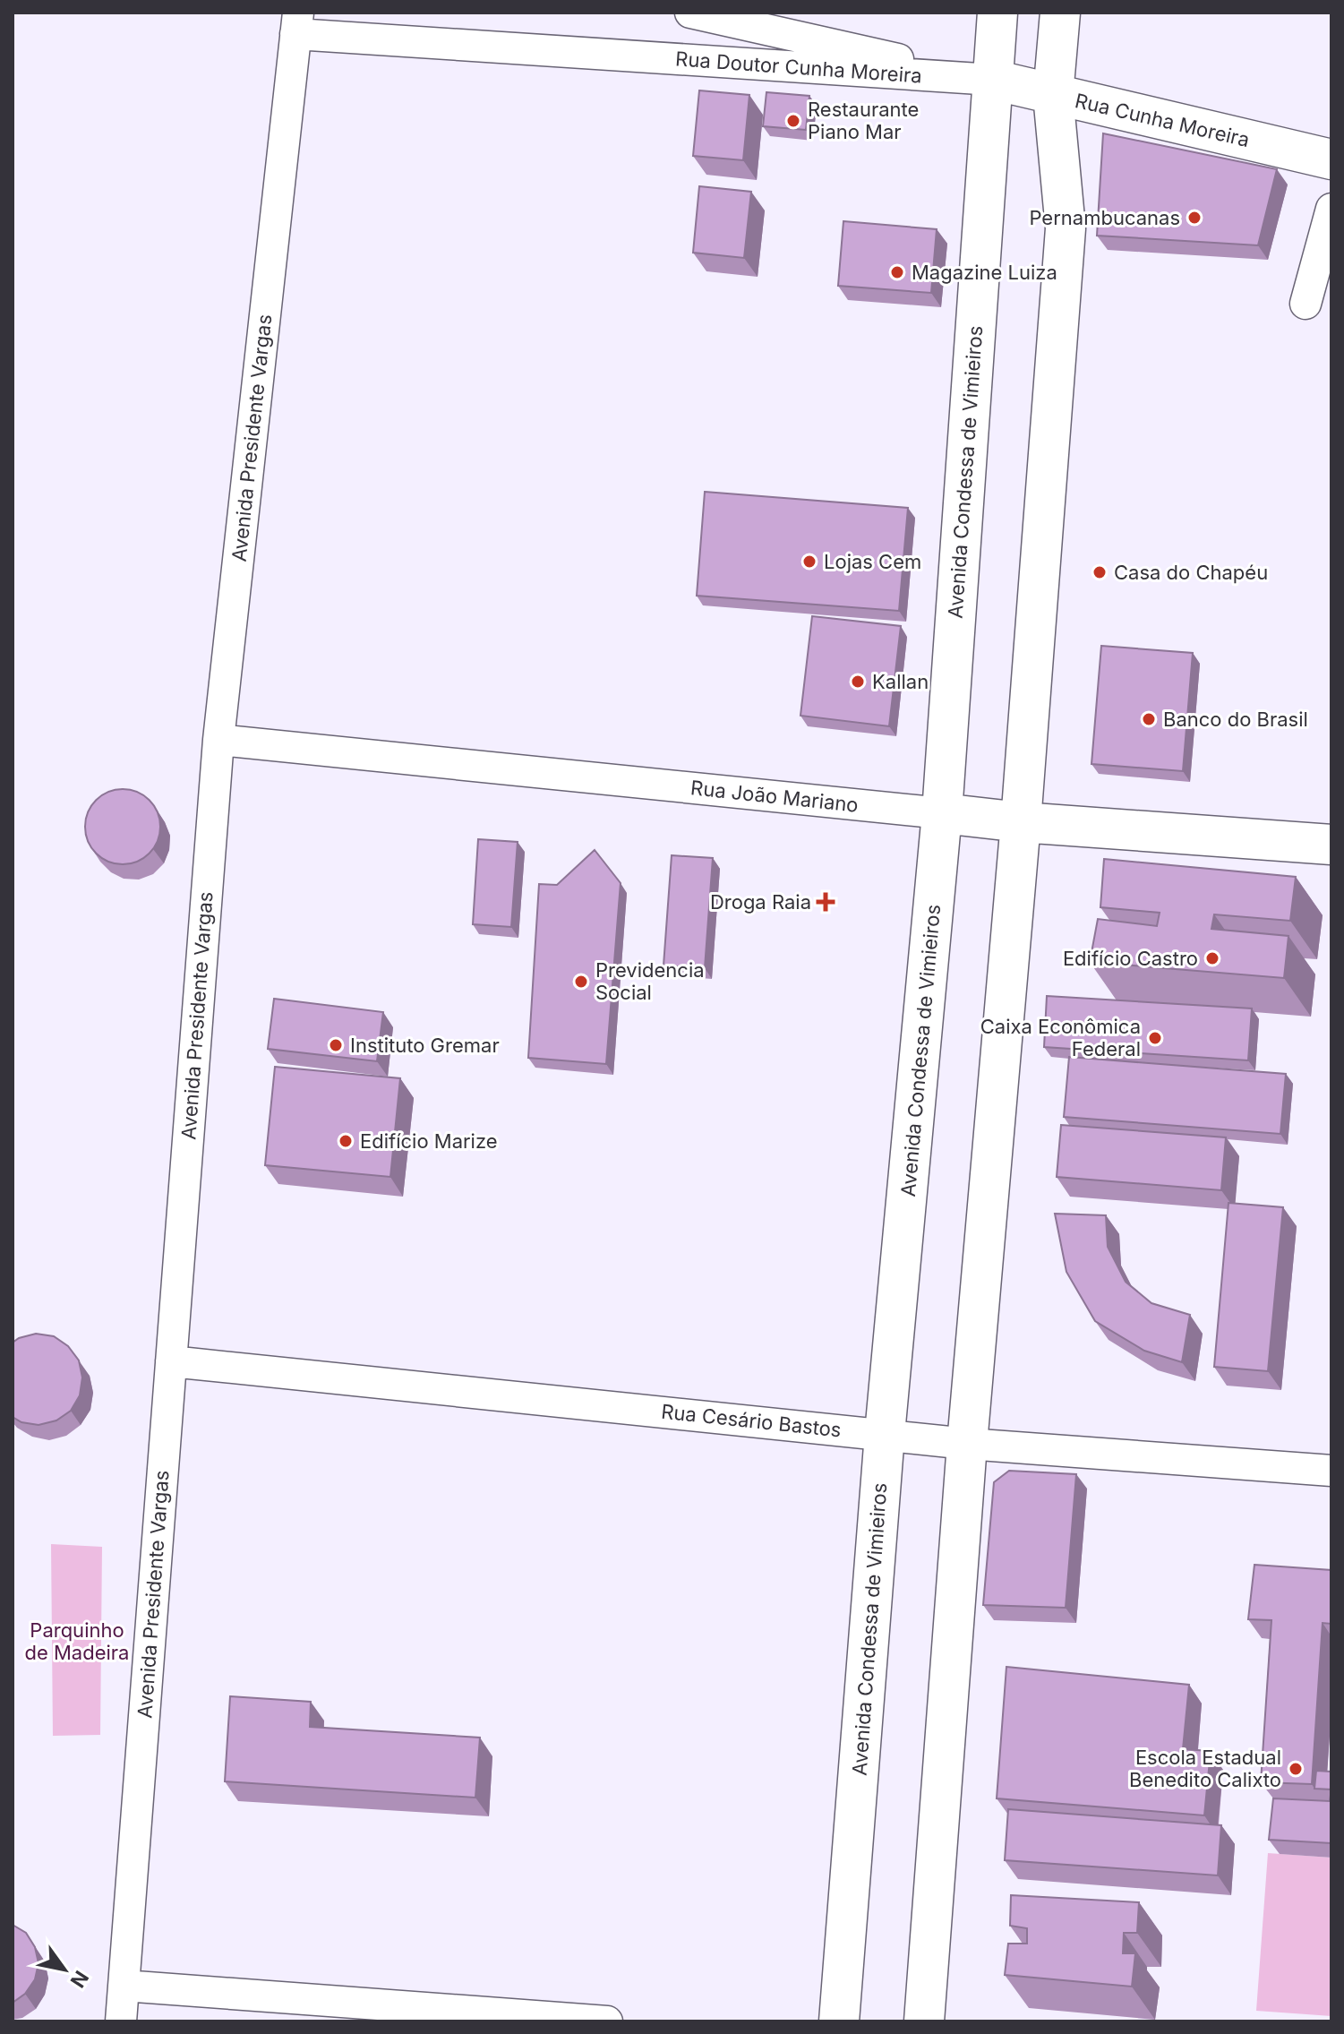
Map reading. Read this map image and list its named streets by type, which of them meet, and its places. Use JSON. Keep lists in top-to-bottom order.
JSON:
{
  "streets": {
    "main road": ["Rua Cunha Moreira", "Avenida Condessa de Vimieiros", "Rua João Mariano"],
    "street": ["Rua Doutor Cunha Moreira", "Avenida Presidente Vargas", "Rua Cesário Bastos"]
  },
  "crossings": [
    ["Rua Doutor Cunha Moreira", "Rua Cunha Moreira"],
    ["Rua Doutor Cunha Moreira", "Avenida Presidente Vargas"],
    ["Rua Doutor Cunha Moreira", "Avenida Condessa de Vimieiros"],
    ["Rua Cunha Moreira", "Avenida Condessa de Vimieiros"],
    ["Avenida Presidente Vargas", "Rua João Mariano"],
    ["Avenida Presidente Vargas", "Rua Cesário Bastos"],
    ["Avenida Condessa de Vimieiros", "Rua João Mariano"],
    ["Avenida Condessa de Vimieiros", "Rua Cesário Bastos"]
  ],
  "parks": ["Parquinho de Madeira"],
  "places": {
    "other": [
      "Restaurante Piano Mar",
      "Pernambucanas",
      "Magazine Luiza",
      "Lojas Cem",
      "Casa do Chapéu",
      "Kallan",
      "Banco do Brasil",
      "Edifício Castro",
      "Previdencia Social",
      "Caixa Econômica Federal",
      "Instituto Gremar",
      "Edifício Marize",
      "Escola Estadual Benedito Calixto"
    ],
    "health": ["Droga Raia"]
  },
  "north": "bottom right"
}
